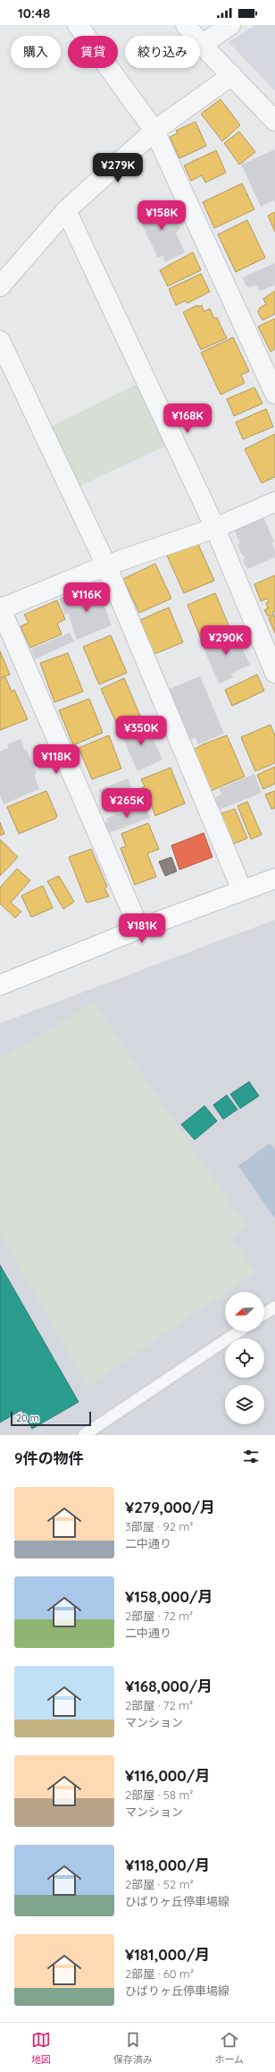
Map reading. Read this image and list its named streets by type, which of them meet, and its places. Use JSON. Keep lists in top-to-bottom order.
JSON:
{
  "scale_bar": "20 m",
  "north": "left",
  "page": {
    "status": "10:48",
    "chip": ["購入", "賃貸", "絞り込み"],
    "price": [
      "¥279K",
      "¥158K",
      "¥168K",
      "¥116K",
      "¥290K",
      "¥350K",
      "¥118K",
      "¥265K",
      "¥181K"
    ],
    "scale": "20 m",
    "heading": "9件の物件",
    "list": [
      {
        "name": "¥279,000/月",
        "note": "3部屋 · 92 m² · 二中通り"
      },
      {
        "name": "¥158,000/月",
        "note": "2部屋 · 72 m² · 二中通り"
      },
      {
        "name": "¥168,000/月",
        "note": "2部屋 · 72 m² · マンション"
      },
      {
        "name": "¥116,000/月",
        "note": "2部屋 · 58 m² · マンション"
      },
      {
        "name": "¥118,000/月",
        "note": "2部屋 · 52 m² · ひばりヶ丘停車場線"
      },
      {
        "name": "¥181,000/月",
        "note": "2部屋 · 60 m² · ひばりヶ丘停車場線"
      }
    ],
    "tabs": ["地図", "保存済み", "ホーム"]
  }
}
